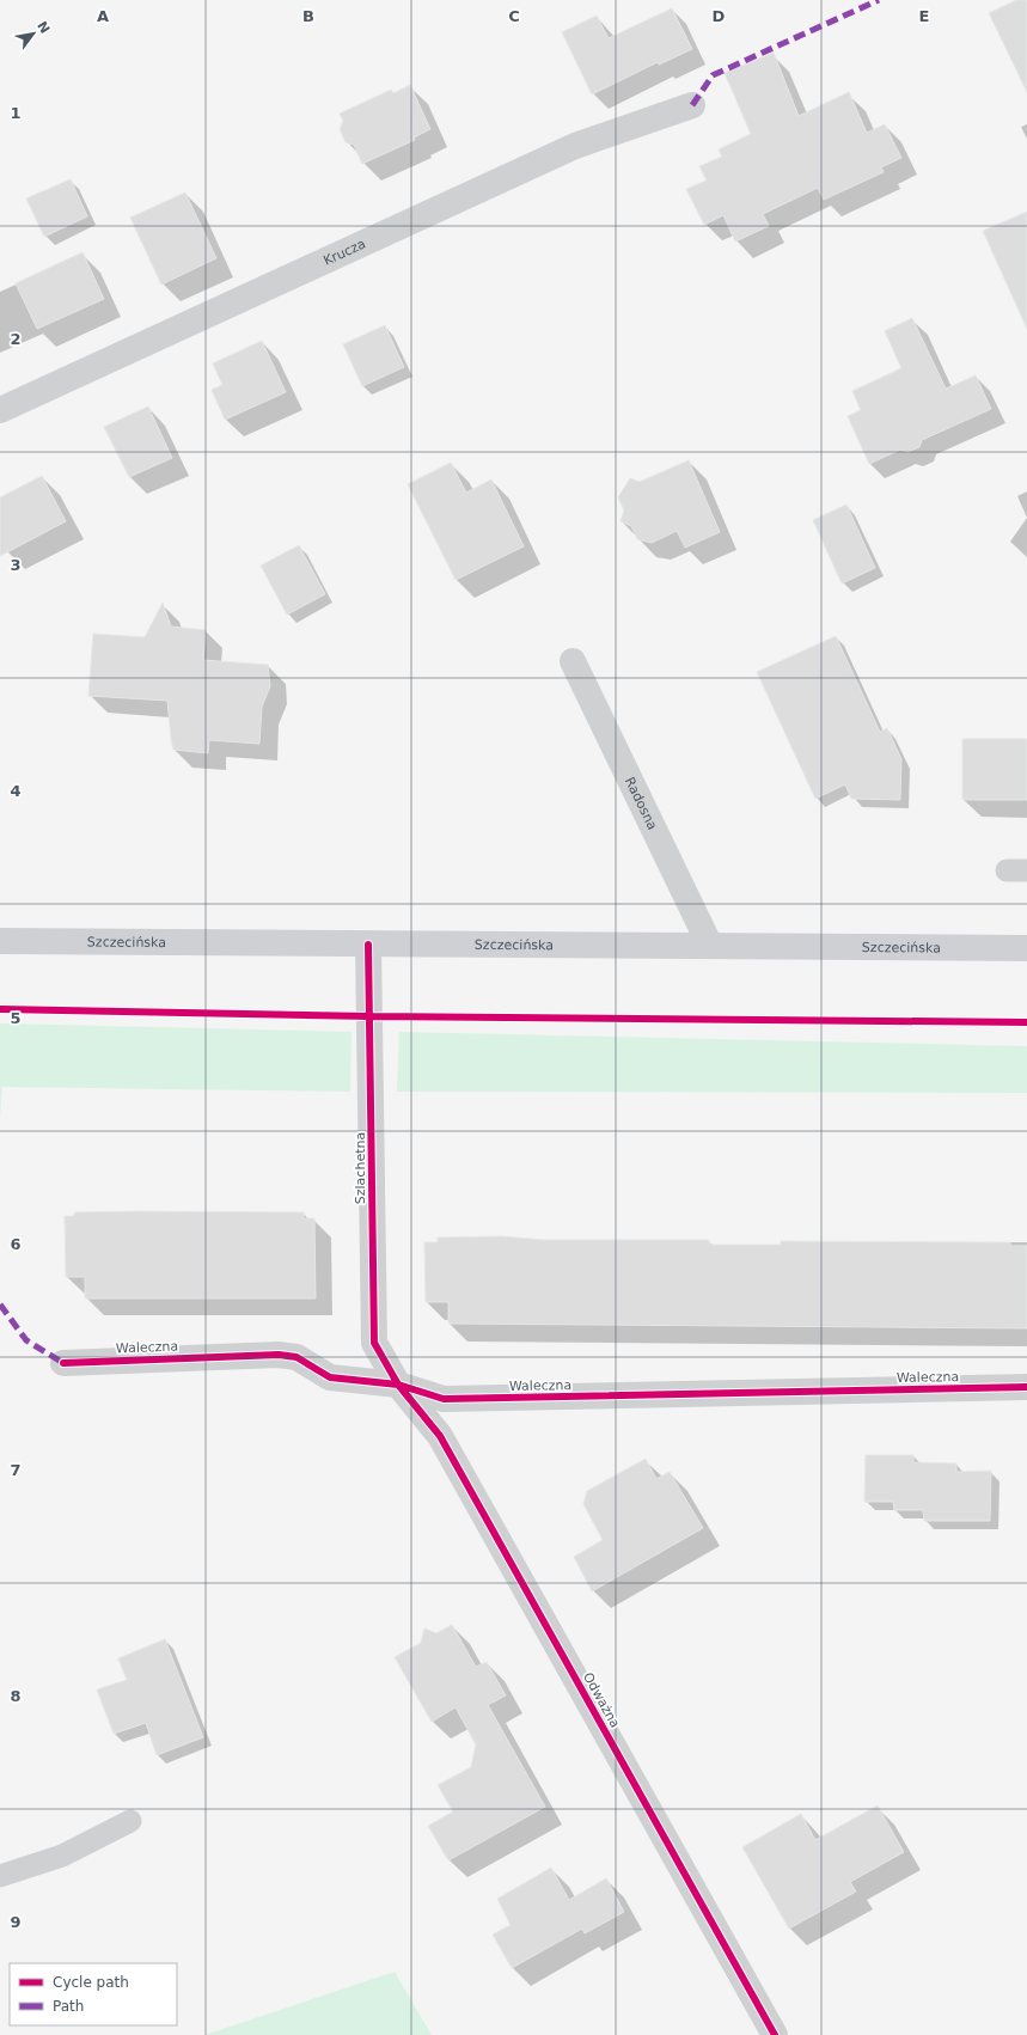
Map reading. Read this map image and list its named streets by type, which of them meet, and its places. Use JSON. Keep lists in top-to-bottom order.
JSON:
{
  "streets": {
    "main road": ["Szczecińska"],
    "street": [
      "Krucza",
      "Radosna",
      "Szlachetna",
      "Waleczna",
      "Odważna"
    ]
  },
  "crossings": [
    ["Radosna", "Szczecińska"],
    ["Szczecińska", "Szlachetna"],
    ["Szlachetna", "Waleczna"],
    ["Szlachetna", "Odważna"],
    ["Waleczna", "Odważna"]
  ],
  "legend": ["Cycle path", "Path"],
  "north": "top right",
  "grid": {
    "columns": [
      "A",
      "B",
      "C",
      "D",
      "E"
    ],
    "rows": [
      "1",
      "2",
      "3",
      "4",
      "5",
      "6",
      "7",
      "8",
      "9"
    ]
  }
}
